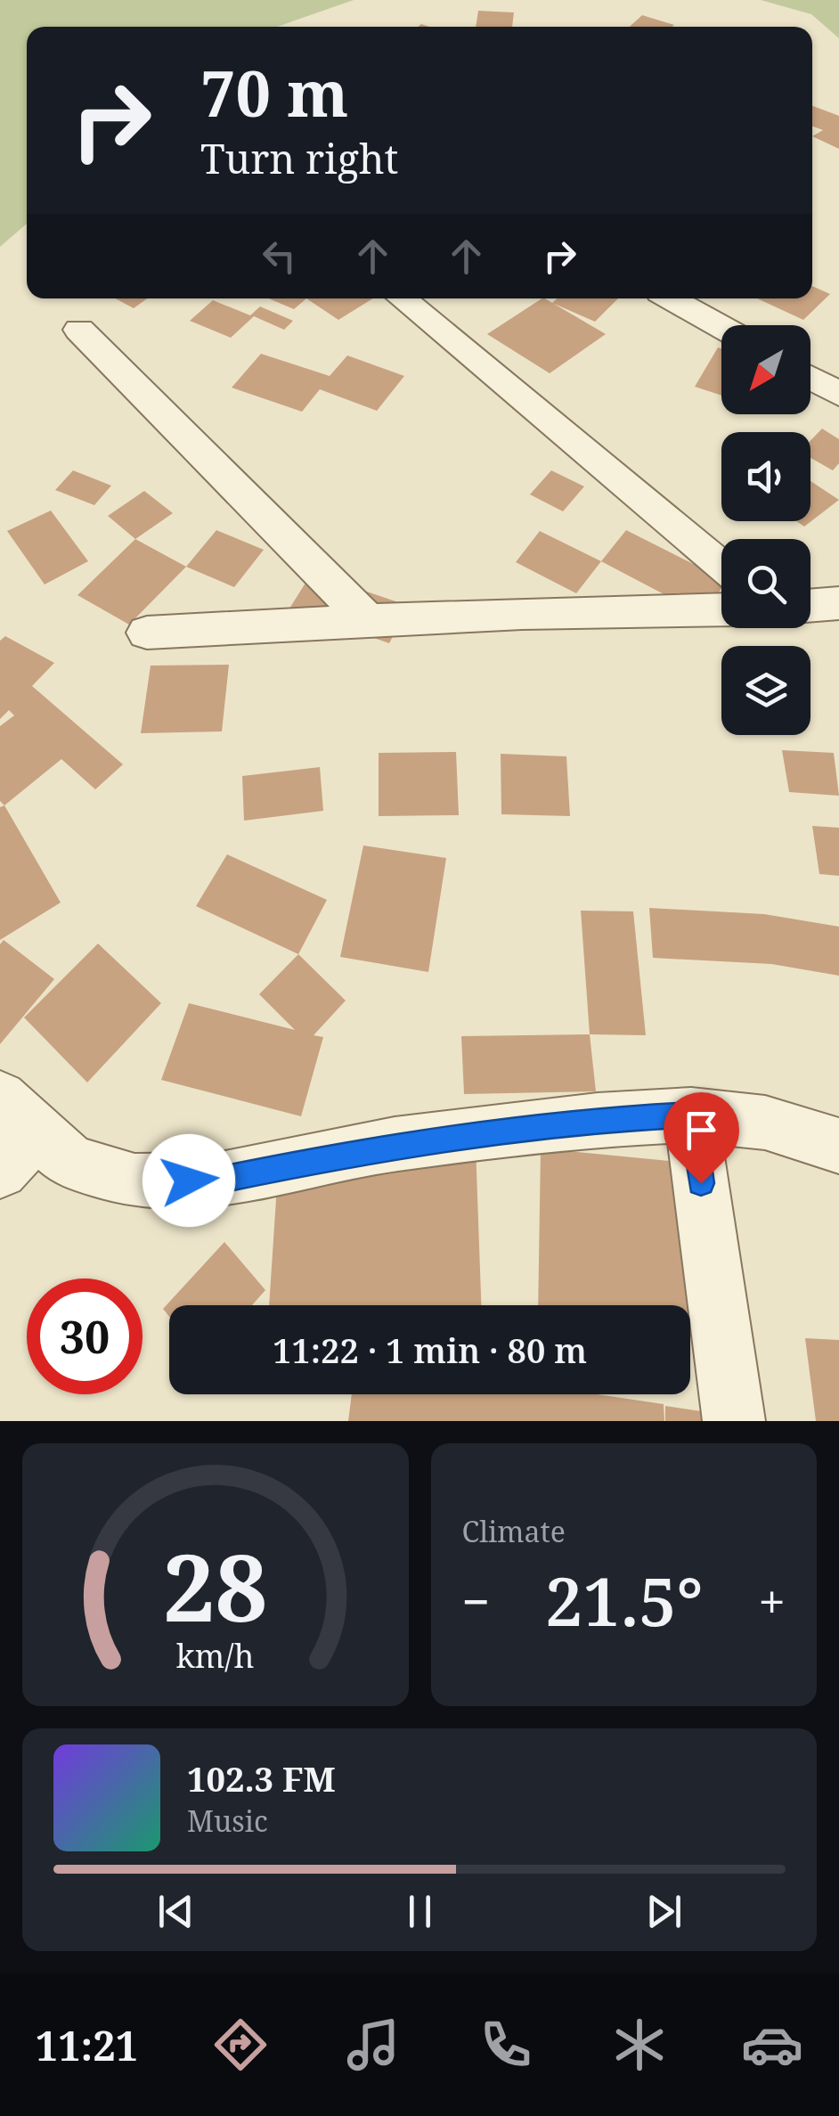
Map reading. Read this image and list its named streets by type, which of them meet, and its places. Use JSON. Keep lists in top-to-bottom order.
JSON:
{
  "north": "bottom left",
  "page": {
    "turn": ["70 m", "Turn right"],
    "limit": "30",
    "trip": "11:22 · 1 min · 80 m",
    "tile": "Climate",
    "heat": ["−", "21.5°", "+"],
    "song": ["102.3 FM", "Music"],
    "tabs": "11:21",
    "gauge": ["28", "km/h"]
  }
}
